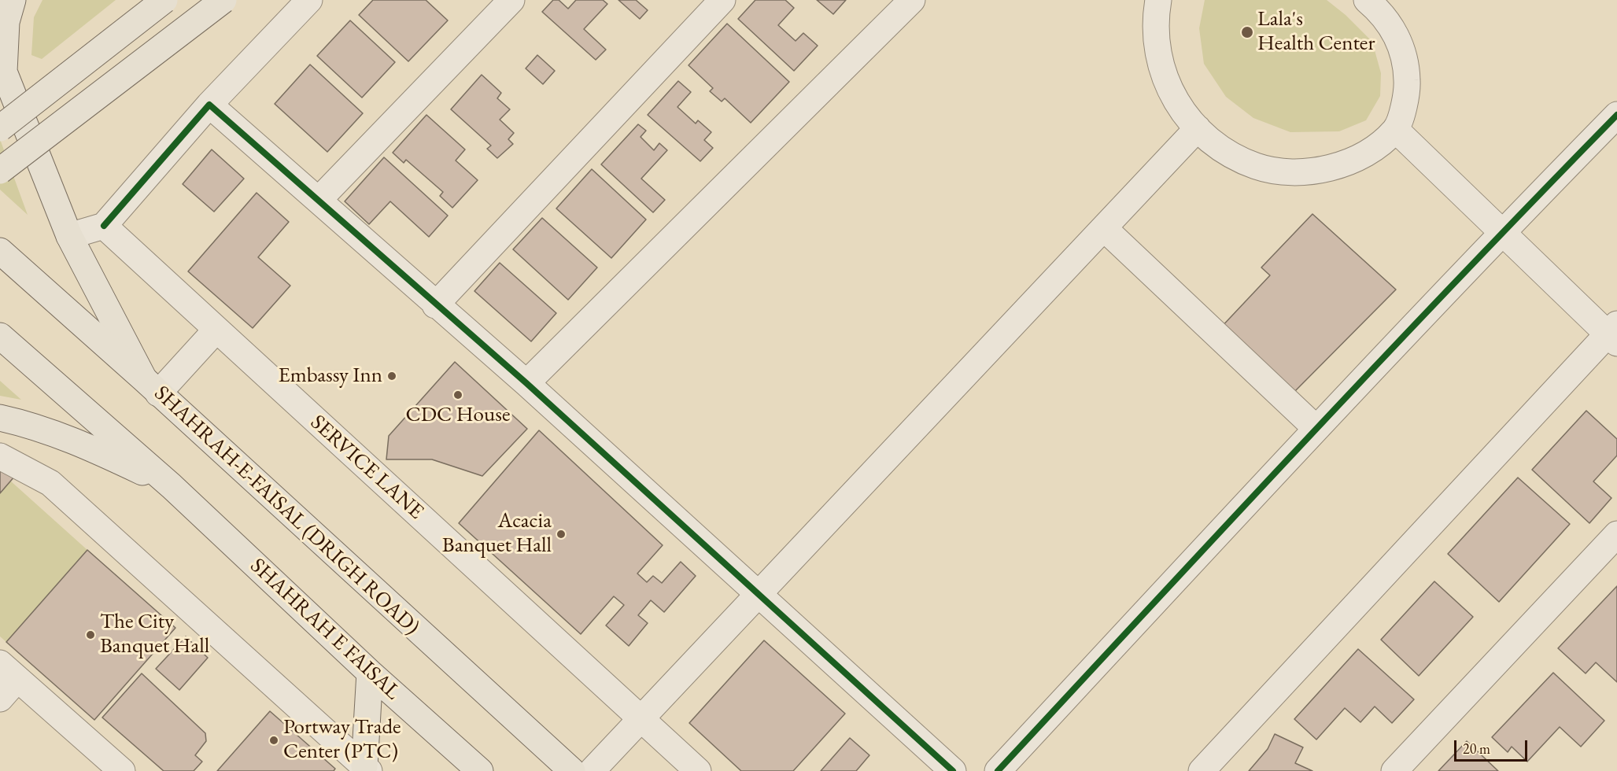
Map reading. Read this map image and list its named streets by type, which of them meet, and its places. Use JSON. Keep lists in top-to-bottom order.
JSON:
{
  "streets": {
    "main road": ["SHAHRAH-E-FAISAL (DRIGH ROAD)", "SHAHRAH E FAISAL"],
    "street": ["SERVICE LANE"]
  },
  "places": [
    "Lala's Health Center",
    "Embassy Inn",
    "CDC House",
    "Acacia Banquet Hall",
    "The City Banquet Hall",
    "Portway Trade Center (PTC)"
  ],
  "scale_bar": "20 m"
}
